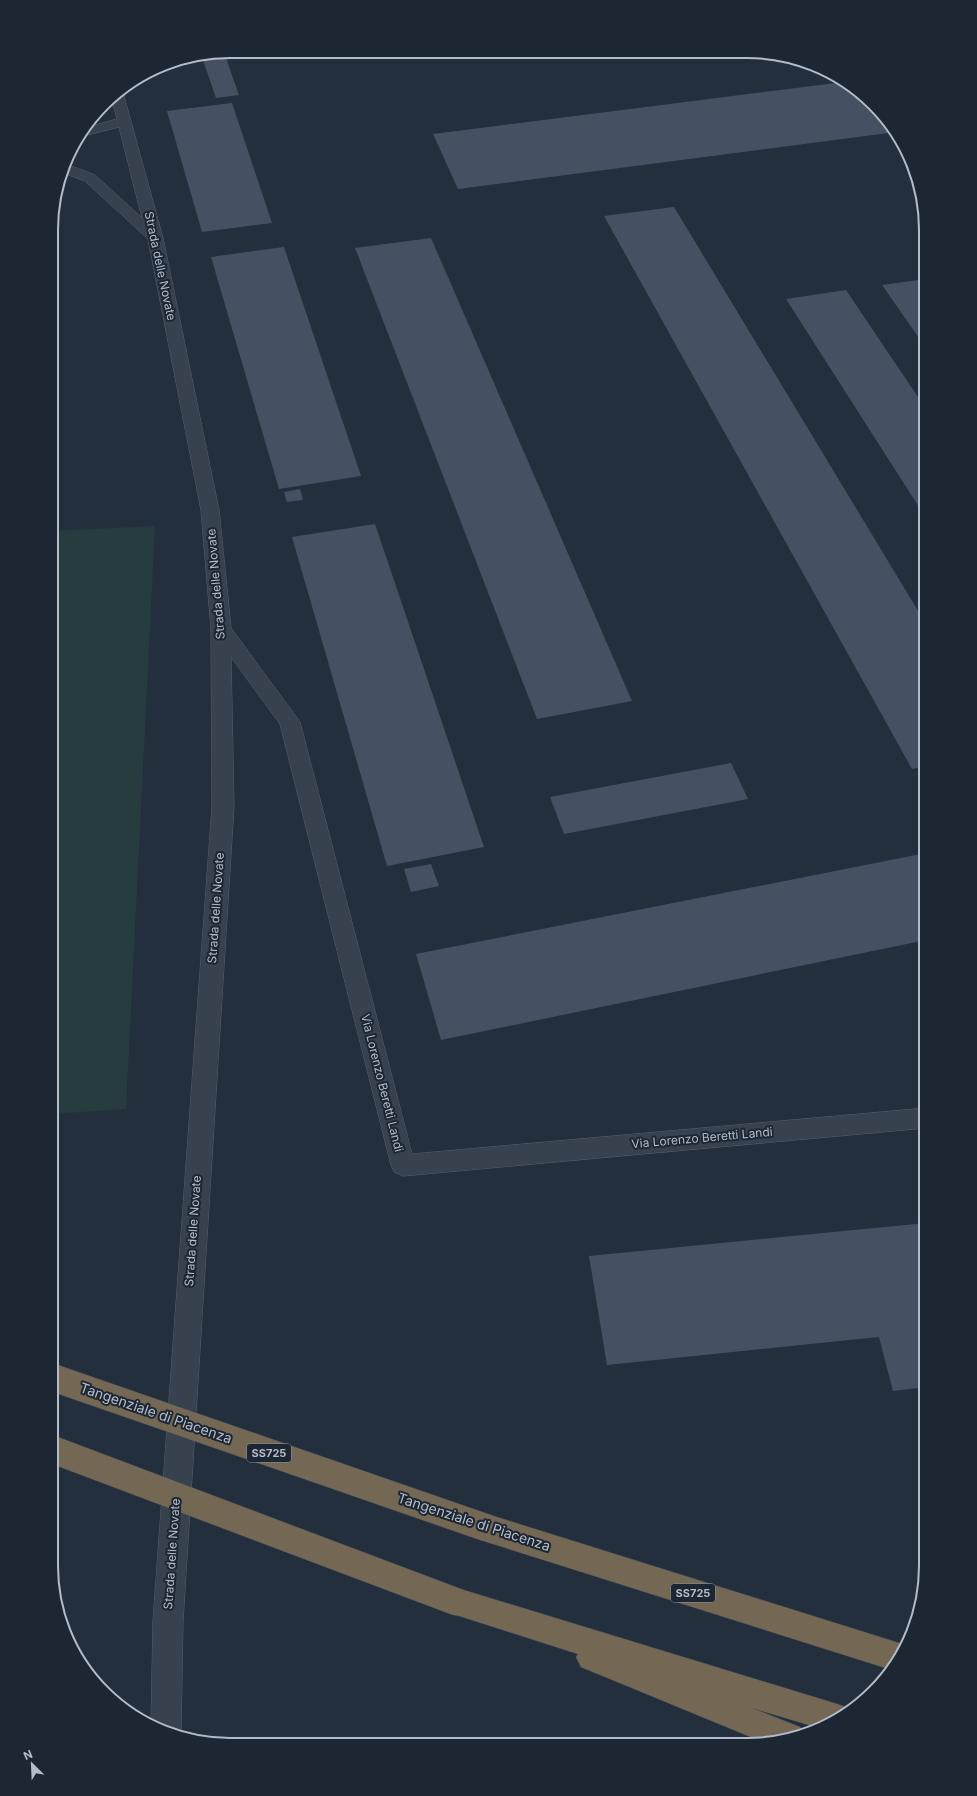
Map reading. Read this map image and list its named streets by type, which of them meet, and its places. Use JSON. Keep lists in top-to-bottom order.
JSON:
{
  "streets": {
    "highway": ["Tangenziale di Piacenza", "SS725"],
    "street": ["Strada delle Novate", "Via Lorenzo Beretti Landi"]
  },
  "crossings": [
    ["Strada delle Novate", "Via Lorenzo Beretti Landi"]
  ],
  "north": "top left"
}
